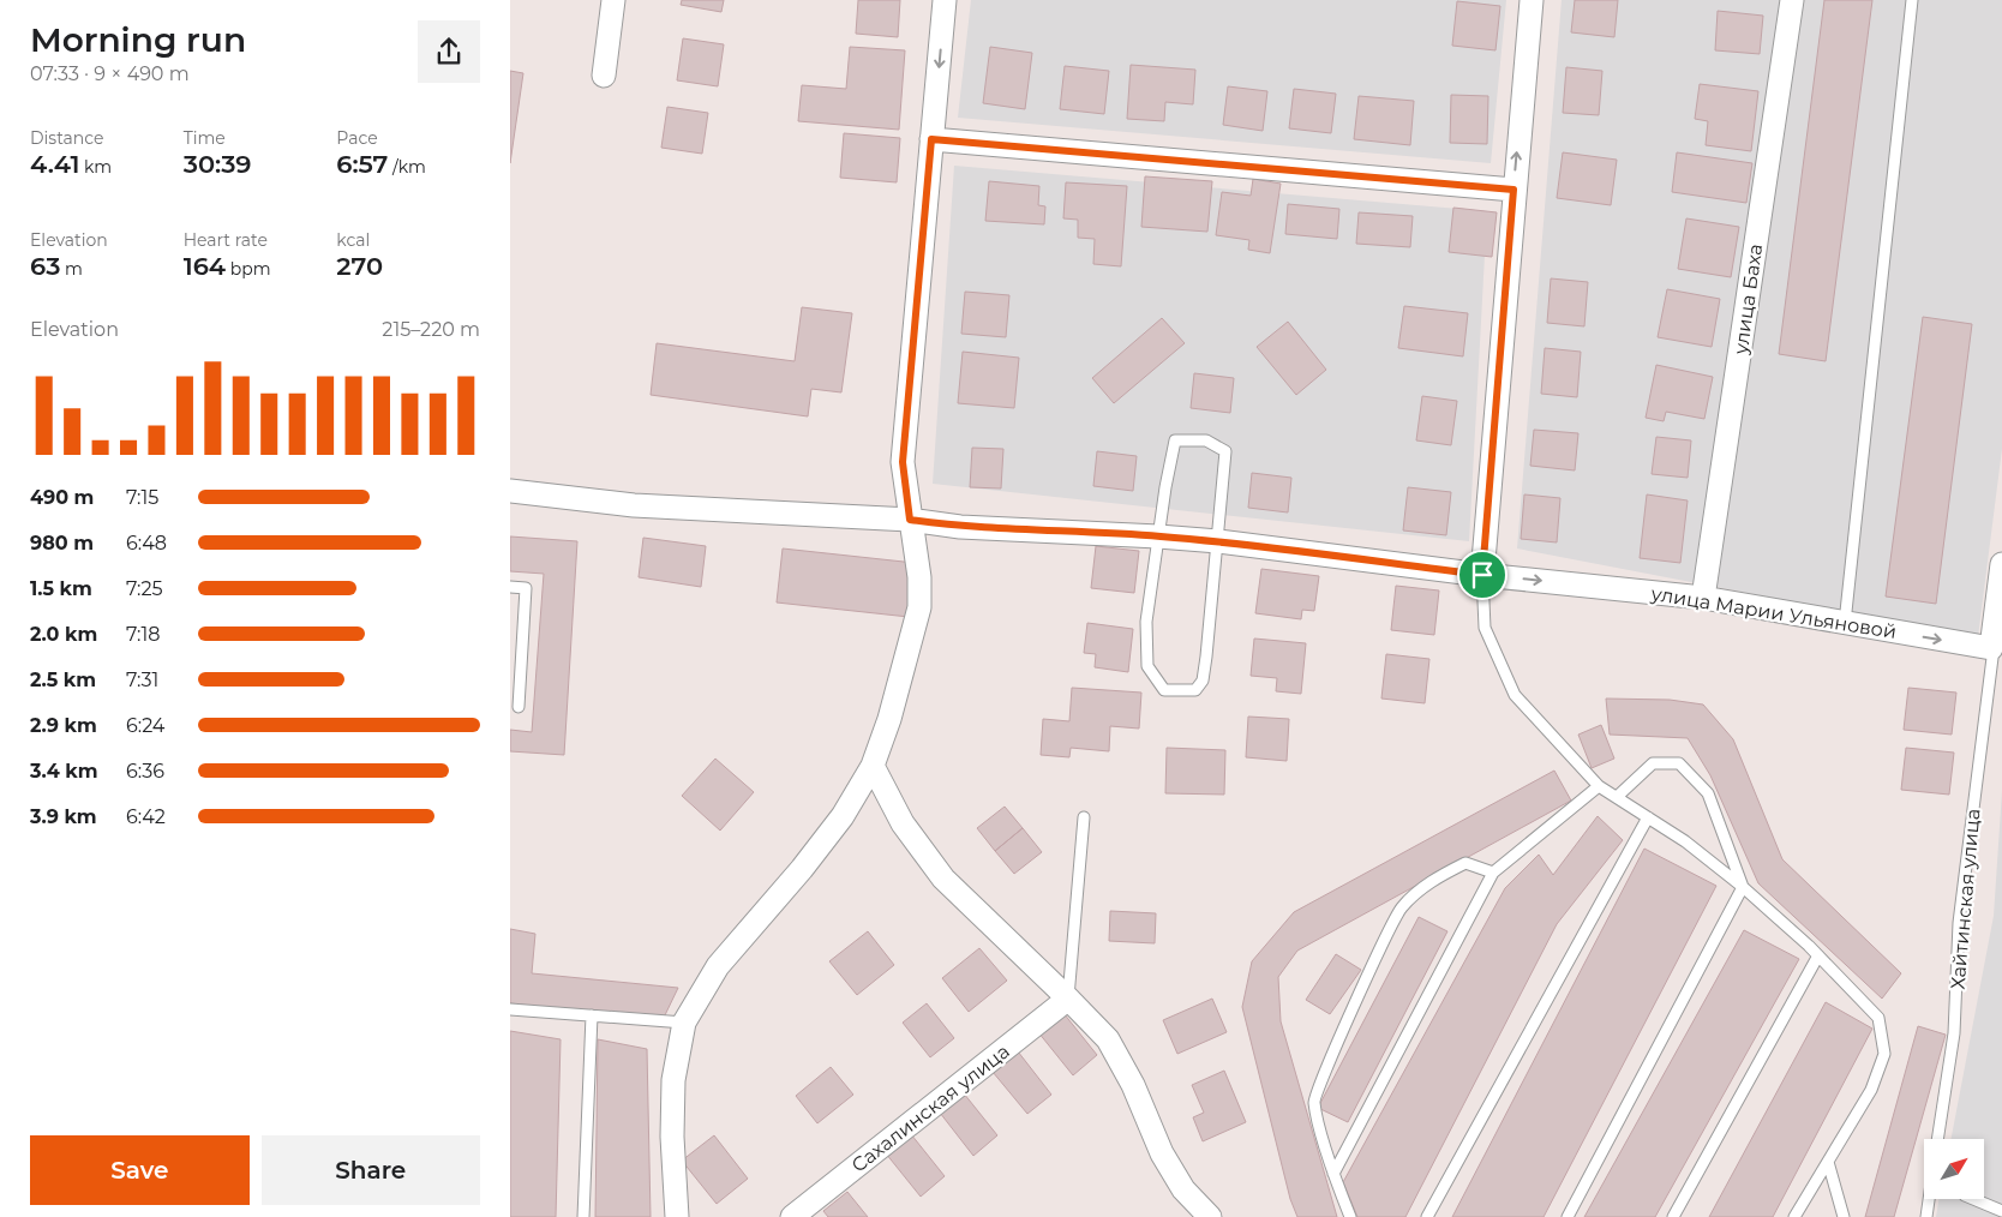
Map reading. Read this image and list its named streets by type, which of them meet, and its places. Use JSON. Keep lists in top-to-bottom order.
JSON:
{
  "streets": {
    "street": ["улица Баха", "улица Марии Ульяновой", "Сахалинская улица"],
    "lane": ["Хайтинская улица"]
  },
  "crossings": [
    ["улица Баха", "улица Марии Ульяновой"],
    ["улица Марии Ульяновой", "Хайтинская улица"]
  ],
  "north": "top right",
  "page": {
    "heading": ["Morning run", "07:33 · 9 × 490 m"],
    "stats": [
      ["Distance", "4.41 km"],
      ["Time", "30:39"],
      ["Pace", "6:57 /km"],
      ["Elevation", "63 m"],
      ["Heart rate", "164 bpm"],
      ["kcal", "270"]
    ],
    "chart": ["Elevation", "215–220 m"],
    "list": [
      {
        "name": "490 m",
        "note": "7:15"
      },
      {
        "name": "980 m",
        "note": "6:48"
      },
      {
        "name": "1.5 km",
        "note": "7:25"
      },
      {
        "name": "2.0 km",
        "note": "7:18"
      },
      {
        "name": "2.5 km",
        "note": "7:31"
      },
      {
        "name": "2.9 km",
        "note": "6:24"
      },
      {
        "name": "3.4 km",
        "note": "6:36"
      },
      {
        "name": "3.9 km",
        "note": "6:42"
      }
    ],
    "buttons": ["Save", "Share"]
  }
}
